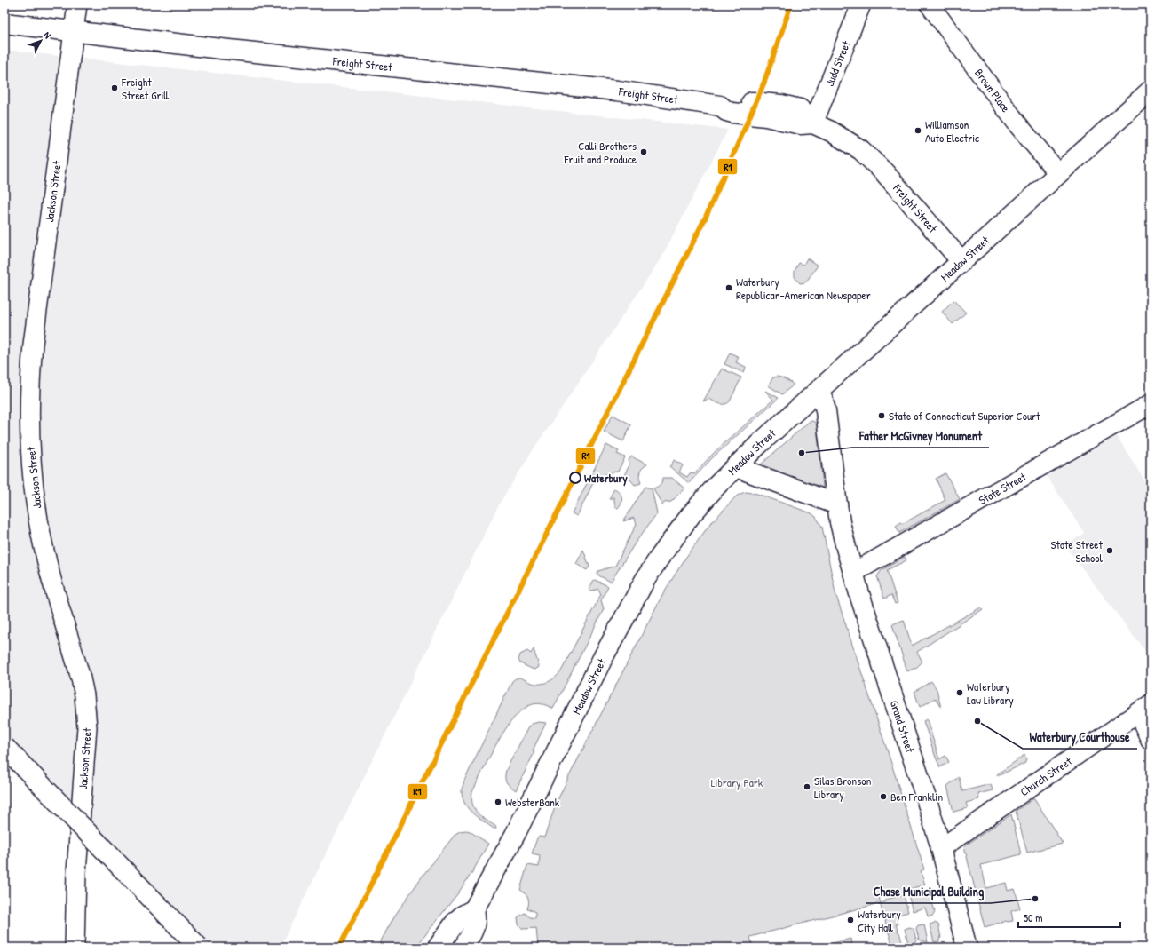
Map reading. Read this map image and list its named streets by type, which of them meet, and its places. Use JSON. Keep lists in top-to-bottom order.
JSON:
{
  "streets": {
    "main road": ["Freight Street", "Meadow Street", "Grand Street"],
    "street": [
      "Judd Street",
      "Brown Place",
      "Jackson Street",
      "State Street",
      "Church Street"
    ]
  },
  "crossings": [
    ["Freight Street", "Judd Street"],
    ["Freight Street", "Jackson Street"],
    ["Freight Street", "Meadow Street"],
    ["Brown Place", "Meadow Street"],
    ["Meadow Street", "Grand Street"],
    ["State Street", "Grand Street"],
    ["Grand Street", "Church Street"]
  ],
  "parks": ["Library Park"],
  "places": [
    "Freight Street Grill",
    "Williamson Auto Electric",
    "Calli Brothers Fruit and Produce",
    "Waterbury Republican-American Newspaper",
    "State of Connecticut Superior Court",
    "Father McGivney Monument",
    "Waterbury",
    "State Street School",
    "Waterbury Law Library",
    "Waterbury Courthouse",
    "Silas Bronson Library",
    "Ben Franklin",
    "WebsterBank",
    "Chase Municipal Building",
    "Waterbury City Hall"
  ],
  "lines": ["transit line R1"],
  "scale_bar": "50 m",
  "north": "top right"
}
